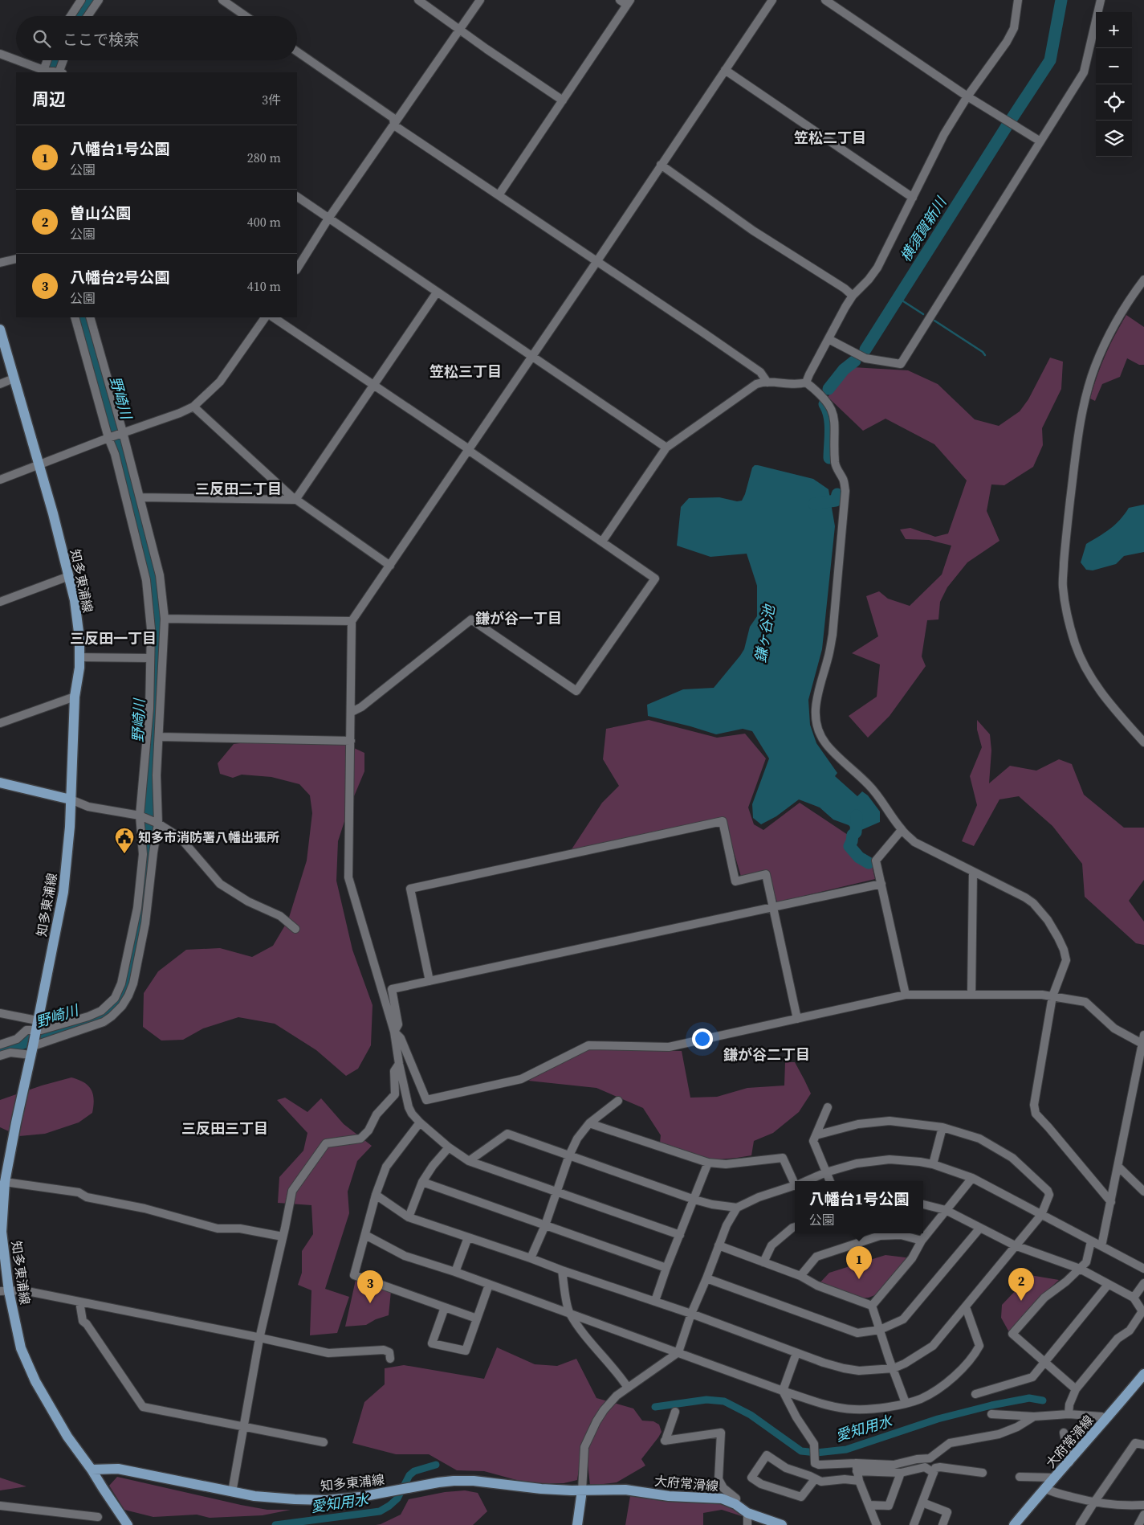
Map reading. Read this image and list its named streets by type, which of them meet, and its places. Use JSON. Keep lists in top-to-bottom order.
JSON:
{
  "streets": {
    "main road": ["知多東浦線", "大府常滑線"]
  },
  "crossings": [
    ["知多東浦線", "大府常滑線"]
  ],
  "districts": [
    "笠松二丁目",
    "笠松三丁目",
    "三反田二丁目",
    "鎌が谷一丁目",
    "三反田一丁目",
    "鎌が谷二丁目",
    "三反田三丁目"
  ],
  "water": [
    "横須賀新川",
    "野崎川",
    "鎌ヶ谷池",
    "愛知用水"
  ],
  "places": {
    "public building": ["知多市消防署八幡出張所"]
  },
  "page": {
    "map_buttons": ["+", "−"],
    "search": "ここで検索",
    "heading": ["周辺", "3件"],
    "list": [
      {
        "mark": "1",
        "name": "八幡台1号公園",
        "note": "公園",
        "value": "280 m"
      },
      {
        "mark": "2",
        "name": "曽山公園",
        "note": "公園",
        "value": "400 m"
      },
      {
        "mark": "3",
        "name": "八幡台2号公園",
        "note": "公園",
        "value": "410 m"
      }
    ],
    "popup": ["八幡台1号公園", "公園"],
    "pins": ["1", "2", "3"]
  }
}
